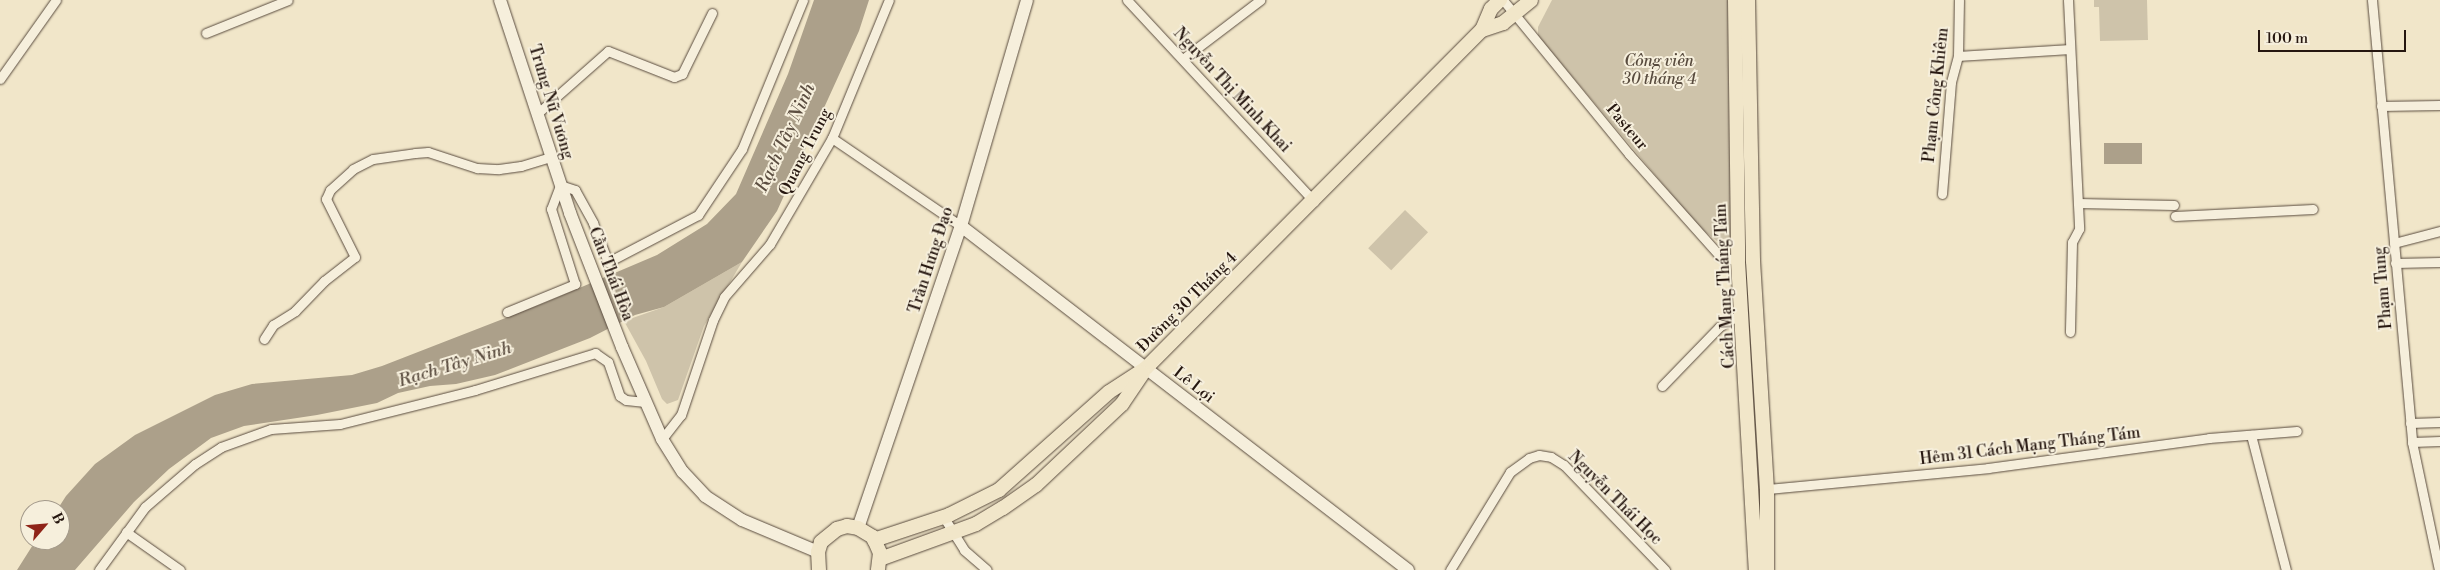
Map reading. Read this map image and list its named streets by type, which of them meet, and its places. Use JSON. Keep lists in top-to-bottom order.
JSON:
{
  "streets": {
    "main road": ["Cách Mạng Tháng Tám", "Đường 30 Tháng 4"],
    "street": [
      "Nguyễn Thị Minh Khai",
      "Phạm Công Khiêm",
      "Trưng Nữ Vương",
      "Pasteur",
      "Quang Trung",
      "Trần Hưng Đạo",
      "Cầu Thái Hòa",
      "Phạm Tung",
      "Lê Lợi",
      "Hẻm 31 Cách Mạng Tháng Tám",
      "Nguyễn Thái Học"
    ]
  },
  "crossings": [
    ["Nguyễn Thị Minh Khai", "Đường 30 Tháng 4"],
    ["Trưng Nữ Vương", "Cầu Thái Hòa"],
    ["Pasteur", "Cách Mạng Tháng Tám"],
    ["Pasteur", "Đường 30 Tháng 4"],
    ["Trần Hưng Đạo", "Lê Lợi"],
    ["Cách Mạng Tháng Tám", "Hẻm 31 Cách Mạng Tháng Tám"],
    ["Đường 30 Tháng 4", "Lê Lợi"]
  ],
  "water": ["Rạch Tây Ninh"],
  "parks": ["Công viên 30 tháng 4"],
  "scale_bar": "100 m",
  "north": "top right"
}
